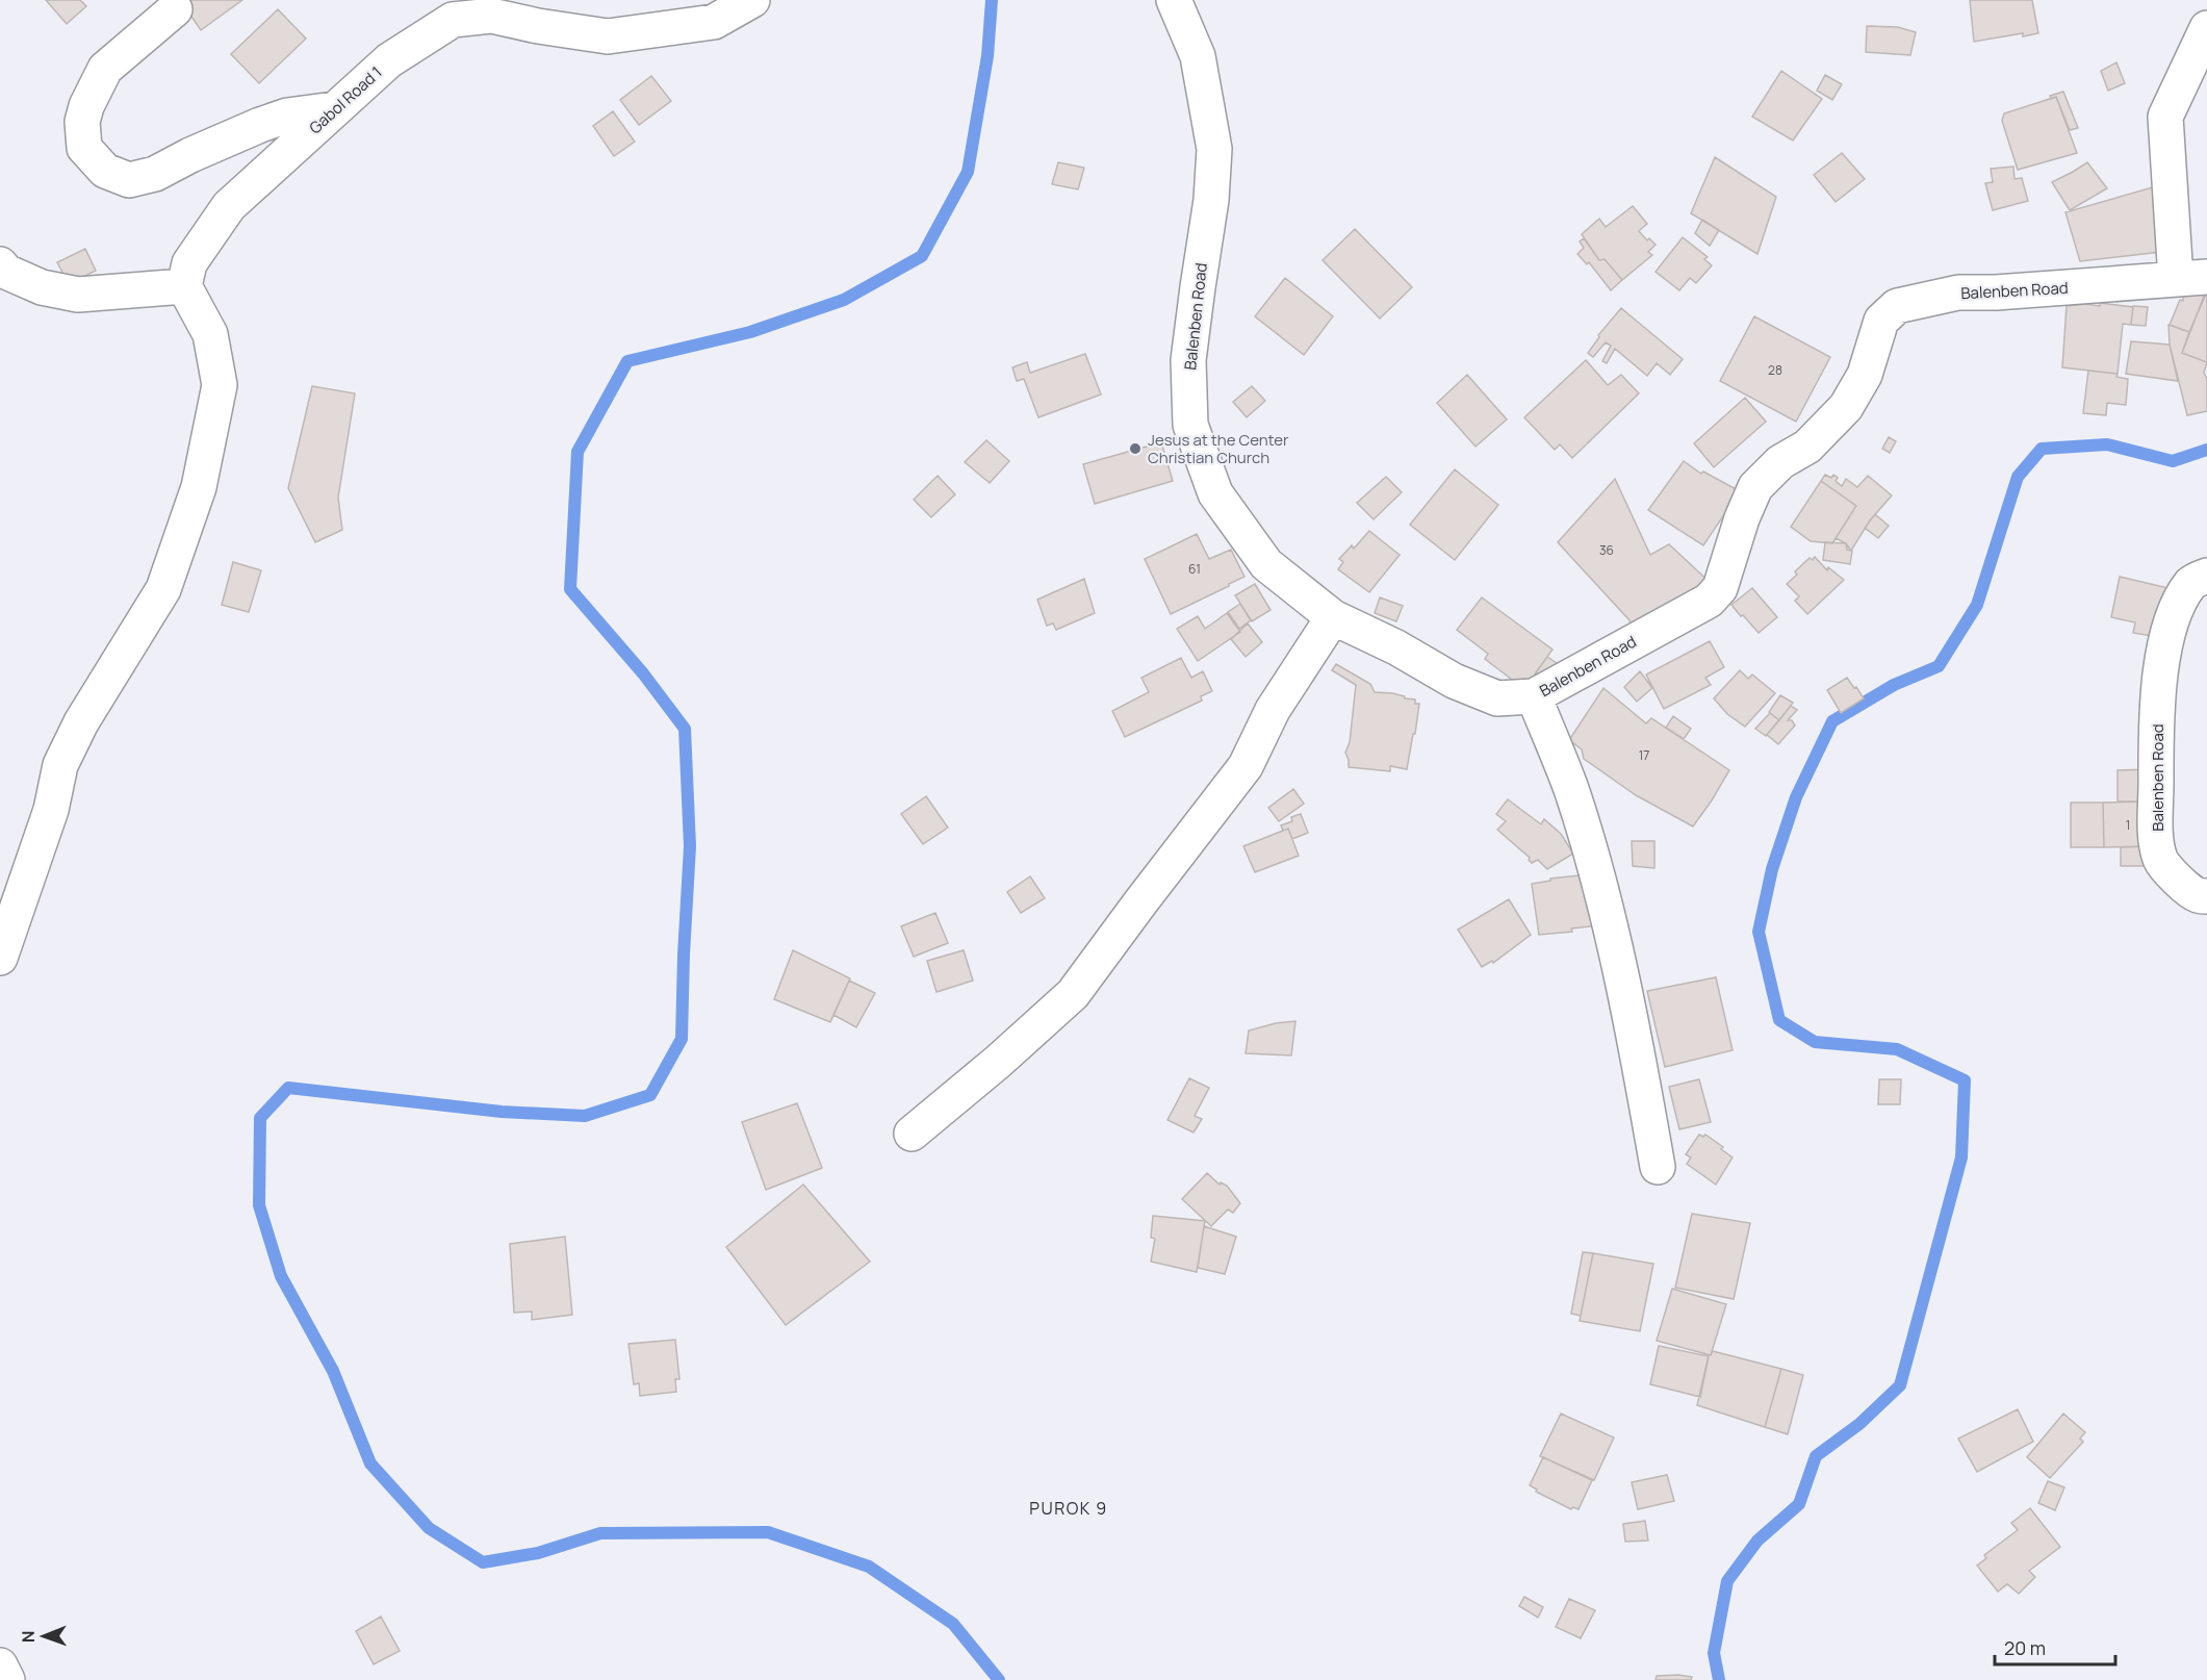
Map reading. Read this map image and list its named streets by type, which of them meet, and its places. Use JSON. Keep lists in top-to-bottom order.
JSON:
{
  "streets": {
    "street": ["Gabol Road 1", "Balenben Road"]
  },
  "districts": ["PUROK 9"],
  "places": ["Jesus at the Center Christian Church"],
  "house_numbers": [
    "28",
    "36",
    "61",
    "17",
    "1"
  ],
  "scale_bar": "20 m",
  "north": "left"
}
